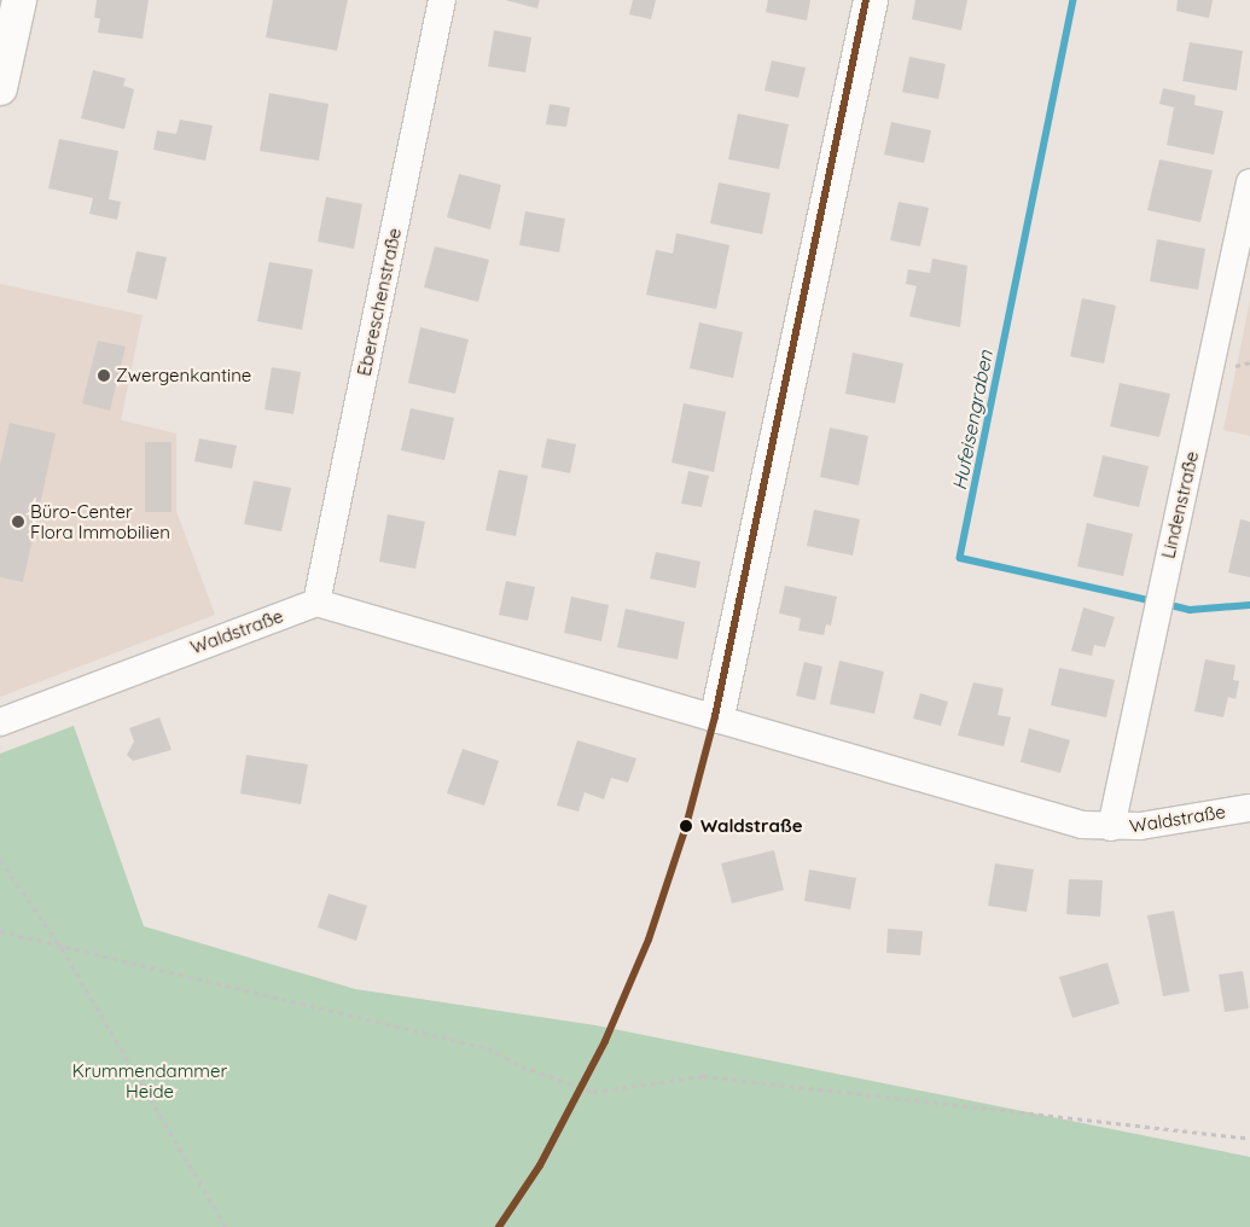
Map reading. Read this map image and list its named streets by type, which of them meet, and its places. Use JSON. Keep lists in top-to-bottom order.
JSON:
{
  "streets": {
    "street": ["Ebereschenstraße", "Lindenstraße", "Waldstraße"]
  },
  "crossings": [
    ["Ebereschenstraße", "Waldstraße"],
    ["Lindenstraße", "Waldstraße"]
  ],
  "water": ["Hufeisengraben"],
  "parks": ["Krummendammer Heide"],
  "places": ["Zwergenkantine", "Büro-Center Flora Immobilien", "Waldstraße"]
}
